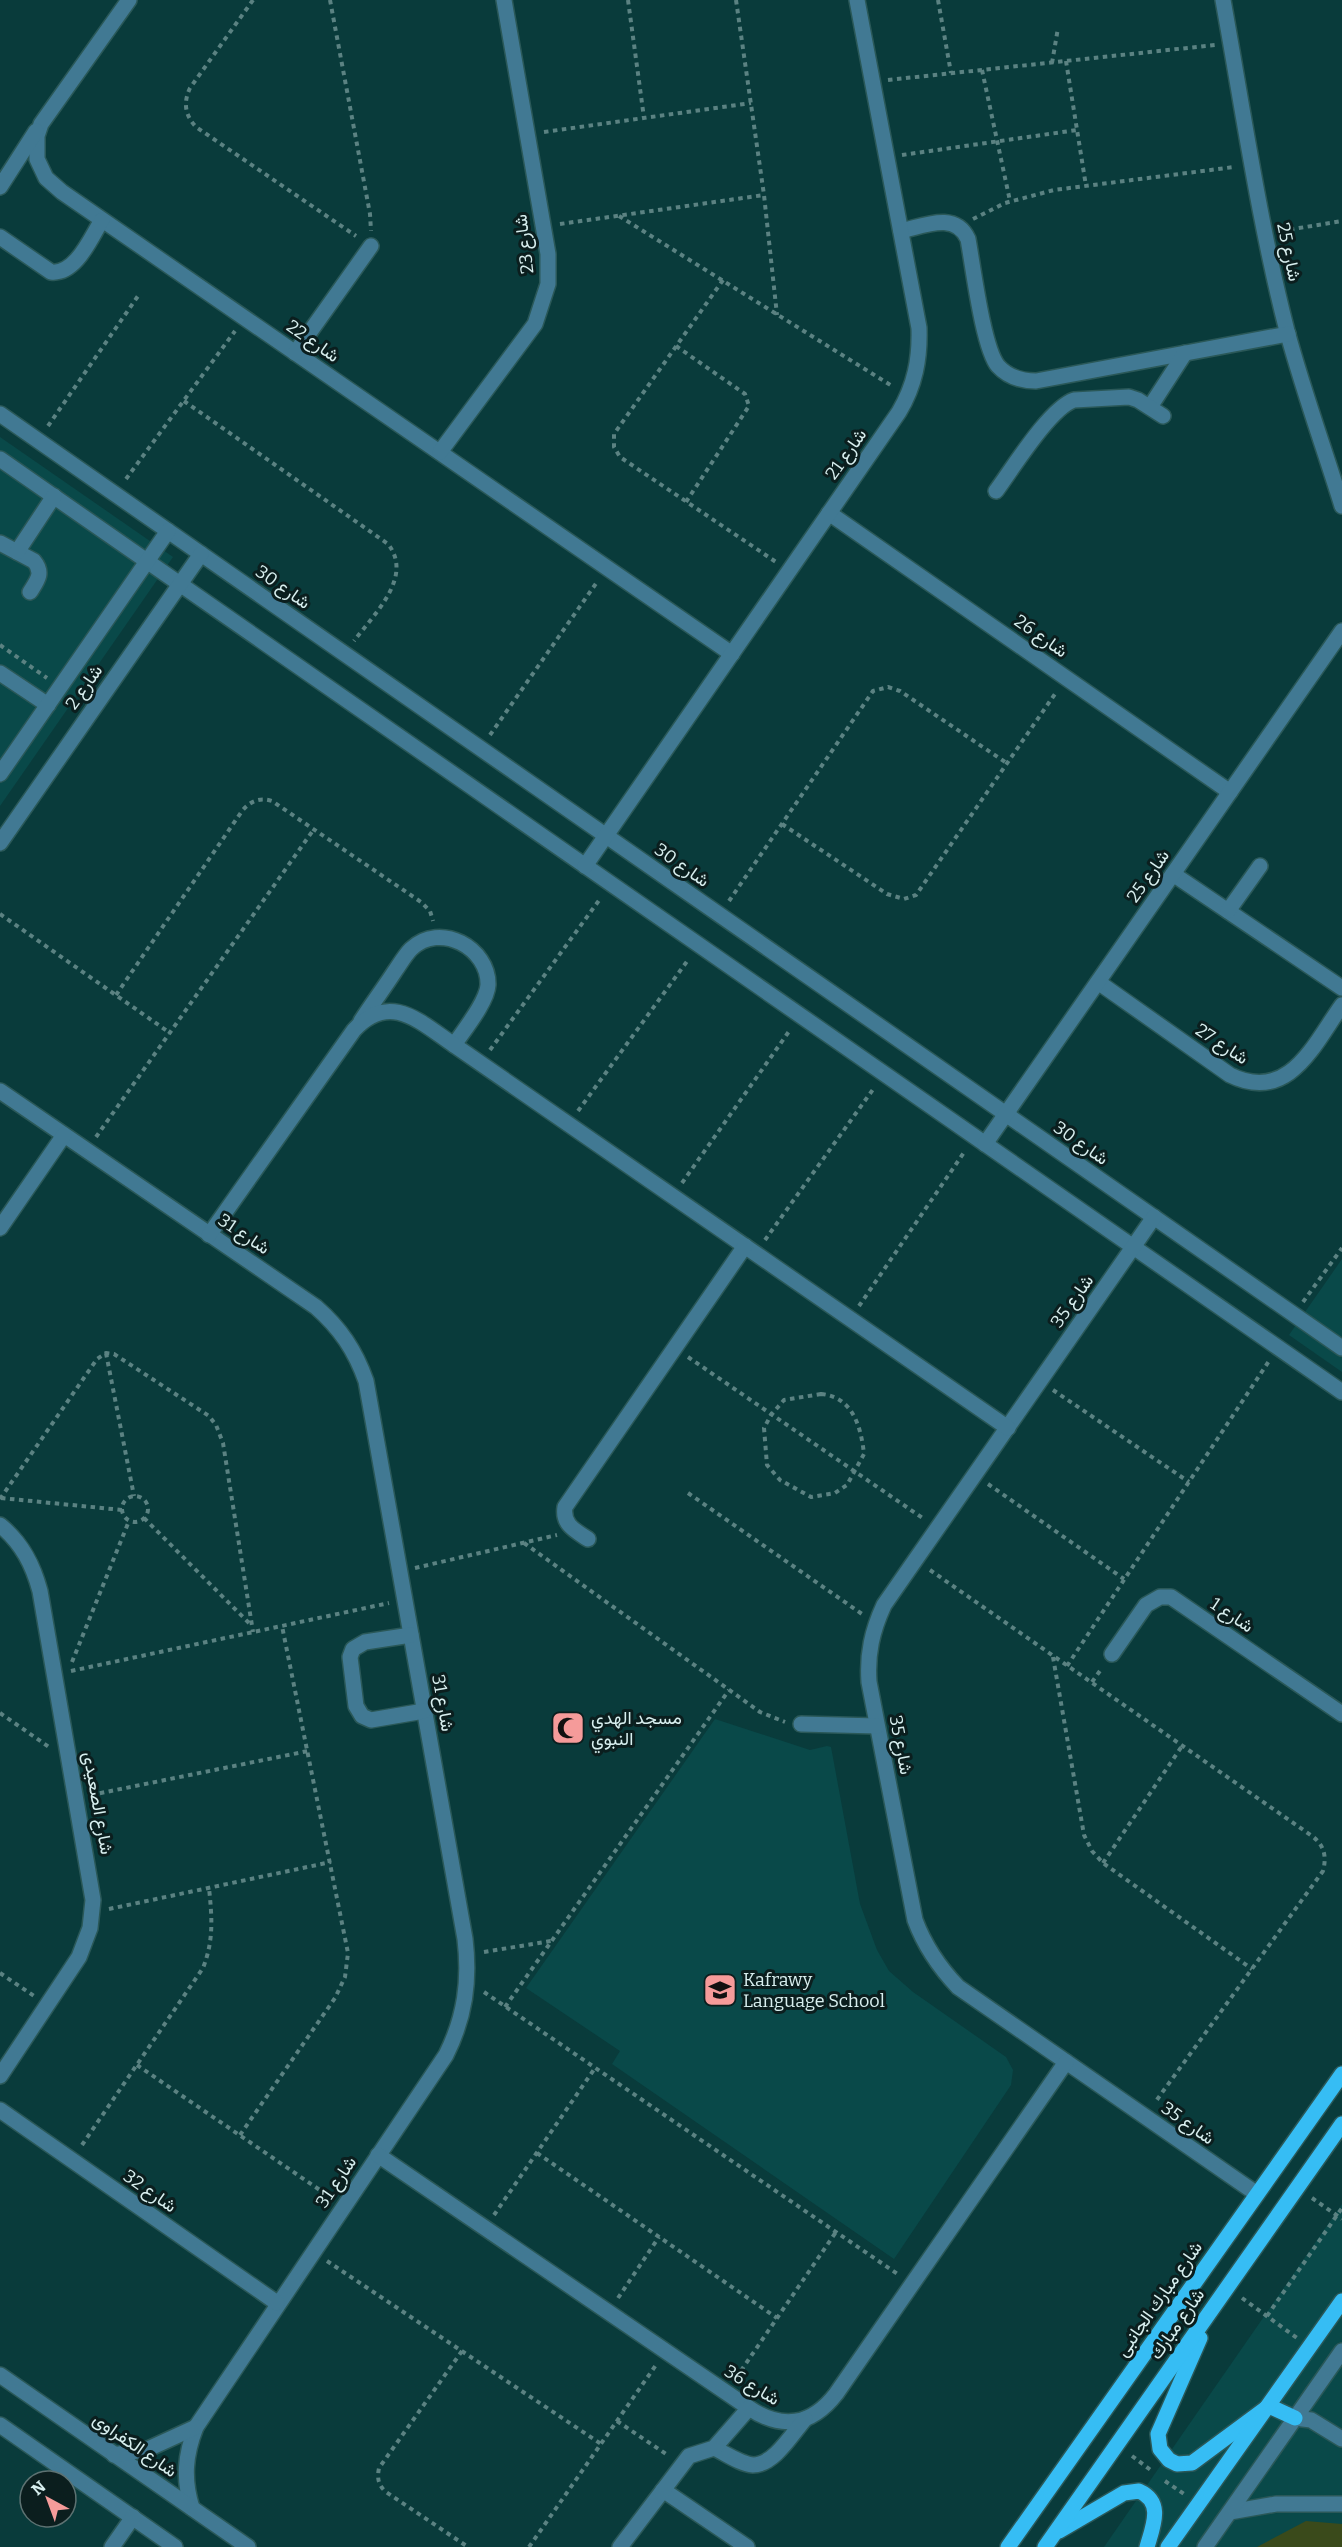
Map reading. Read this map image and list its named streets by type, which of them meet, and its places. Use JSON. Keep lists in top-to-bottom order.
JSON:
{
  "streets": {
    "main road": ["شارع مبارك الجانبى", "شارع مبارك"],
    "street": [
      "شارع 23",
      "شارع 25",
      "شارع 22",
      "شارع 21",
      "شارع 30",
      "شارع 26",
      "شارع 2",
      "شارع 27",
      "شارع 31",
      "شارع 35",
      "شارع 1",
      "شارع الصعيدى",
      "شارع 32",
      "شارع 36",
      "شارع الكفراوى"
    ]
  },
  "crossings": [
    ["شارع 23", "شارع 22"],
    ["شارع 25", "شارع 30"],
    ["شارع 25", "شارع 26"],
    ["شارع 25", "شارع 27"],
    ["شارع 22", "شارع 21"],
    ["شارع 21", "شارع 30"],
    ["شارع 21", "شارع 26"],
    ["شارع 30", "شارع 2"],
    ["شارع 30", "شارع 35"],
    ["شارع 31", "شارع 32"],
    ["شارع 31", "شارع 36"],
    ["شارع 31", "شارع الكفراوى"],
    ["شارع 35", "شارع مبارك الجانبى"]
  ],
  "places": {
    "mosque": ["مسجد الهدي النبوي"],
    "school or university": ["Kafrawy Language School"]
  },
  "north": "top left"
}
